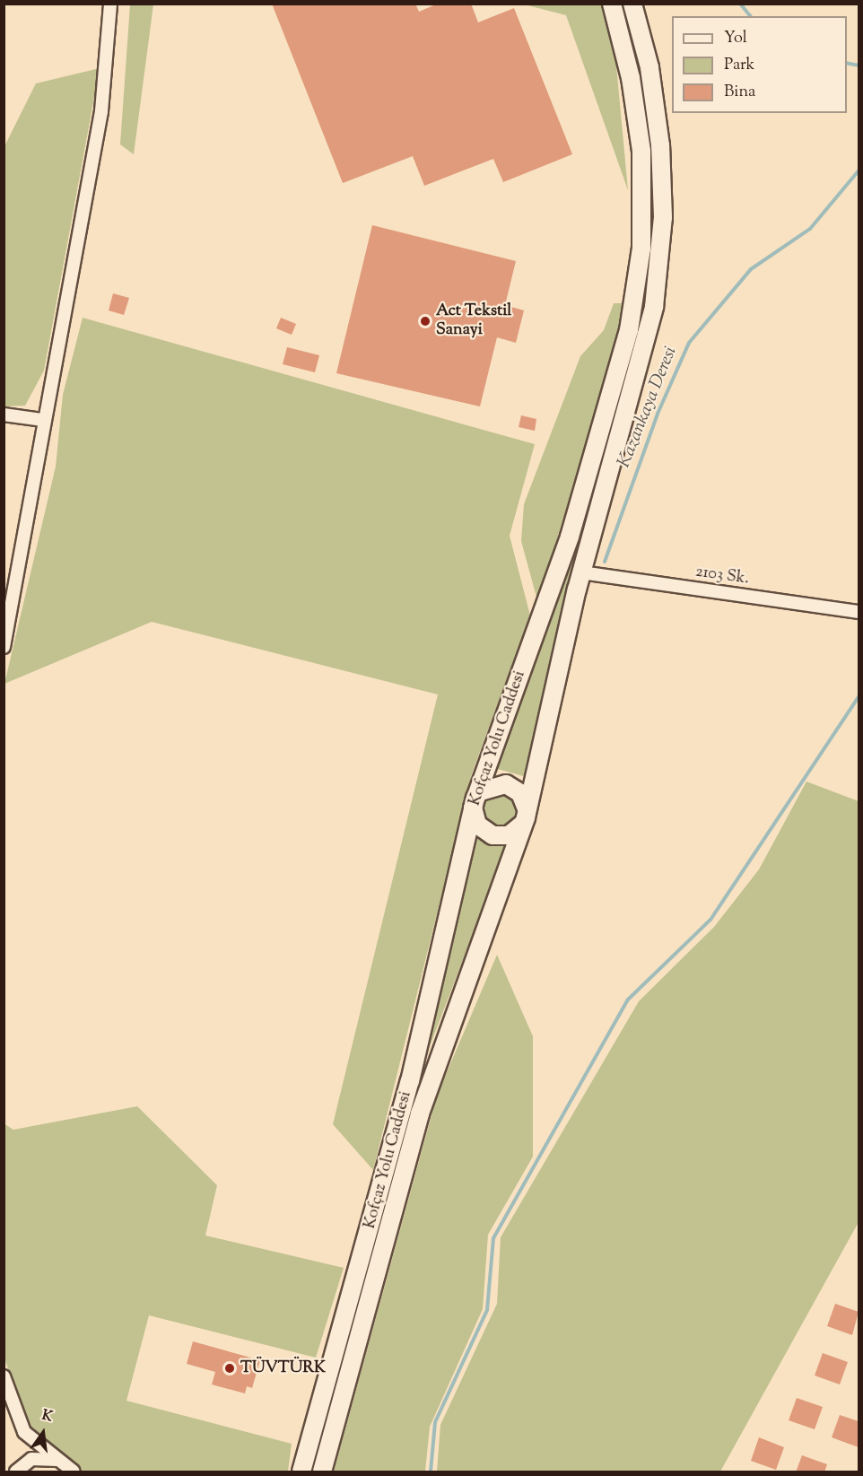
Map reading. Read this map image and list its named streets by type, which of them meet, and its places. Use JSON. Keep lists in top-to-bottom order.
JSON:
{
  "streets": {
    "main road": ["Kofçaz Yolu Caddesi"],
    "street": ["2103 Sk."]
  },
  "crossings": [
    ["2103 Sk.", "Kofçaz Yolu Caddesi"]
  ],
  "water": ["Kazankaya Deresi"],
  "places": ["Act Tekstil Sanayi", "TÜVTÜRK"],
  "legend": ["Yol", "Park", "Bina"],
  "north": "top"
}
